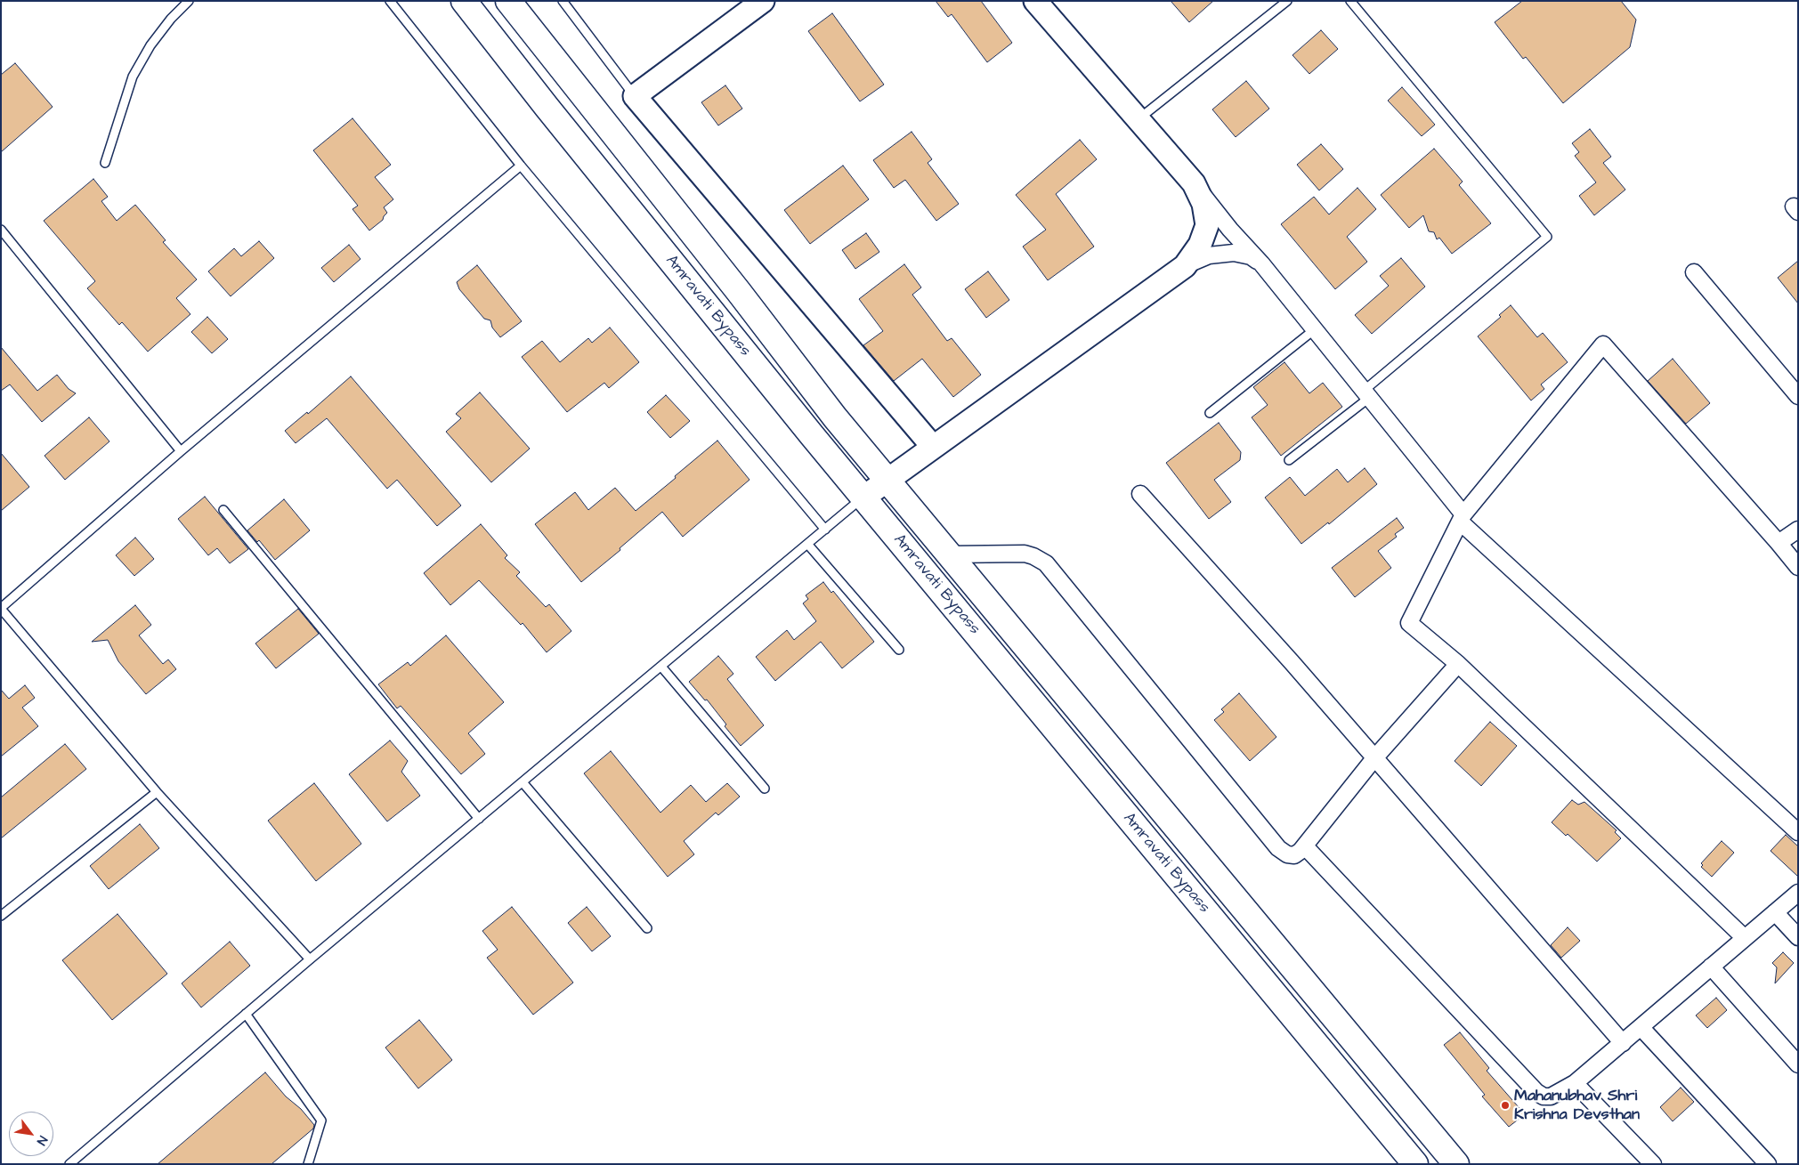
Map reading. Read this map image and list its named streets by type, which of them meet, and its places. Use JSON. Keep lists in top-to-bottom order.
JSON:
{
  "streets": {
    "highway": ["Amravati Bypass"]
  },
  "places": ["Mahanubhav Shri Krishna Devsthan"],
  "north": "bottom right"
}
